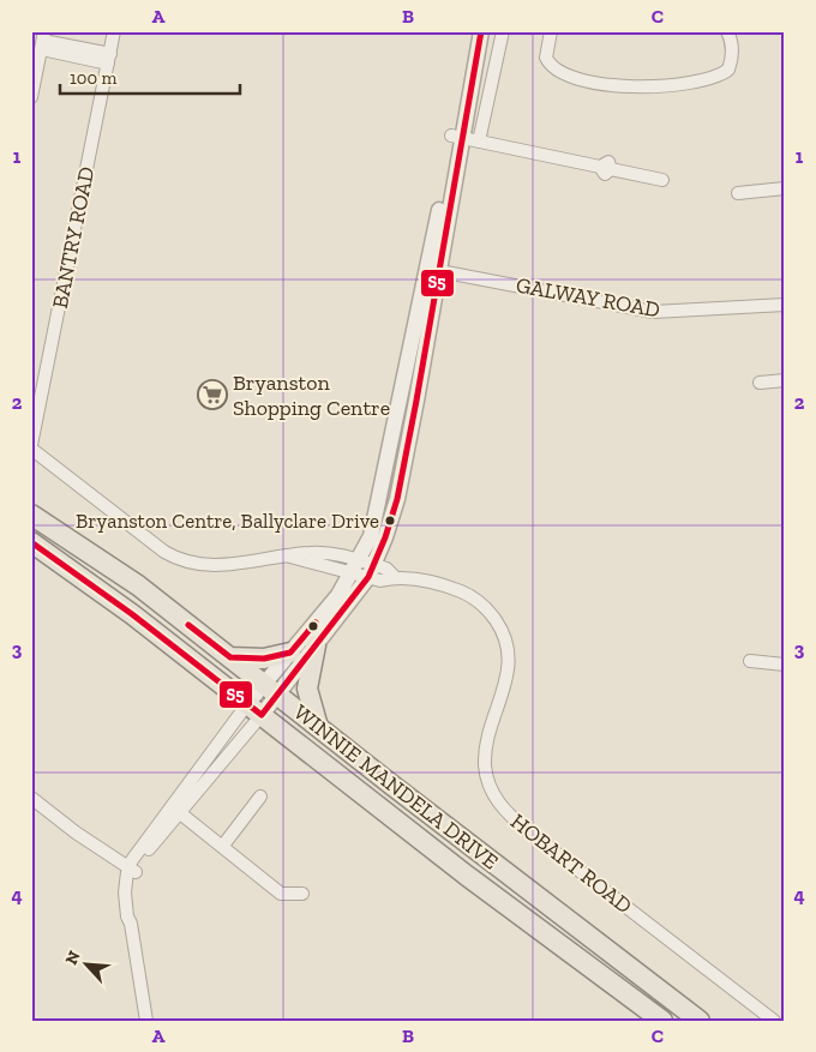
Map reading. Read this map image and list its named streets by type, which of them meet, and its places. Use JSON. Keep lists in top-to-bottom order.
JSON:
{
  "streets": {
    "main road": ["WINNIE MANDELA DRIVE"],
    "street": ["BANTRY ROAD", "GALWAY ROAD", "HOBART ROAD"]
  },
  "crossings": [
    ["BANTRY ROAD", "HOBART ROAD"]
  ],
  "places": {
    "supermarket": ["Bryanston Shopping Centre"],
    "other": ["Bryanston Centre, Ballyclare Drive"]
  },
  "lines": ["transit line S5"],
  "scale_bar": "100 m",
  "north": "top left",
  "grid": {
    "columns": ["A", "B", "C"],
    "rows": [
      "1",
      "2",
      "3",
      "4"
    ]
  }
}
